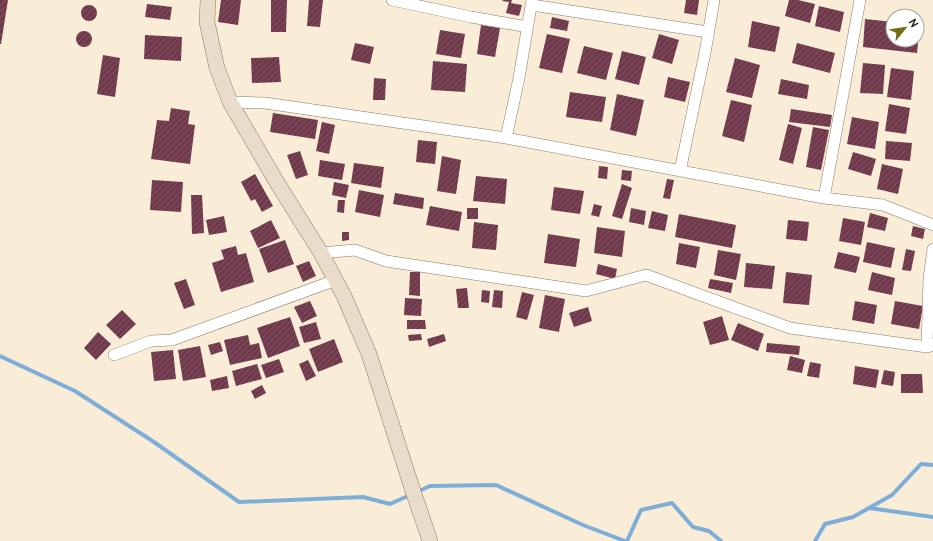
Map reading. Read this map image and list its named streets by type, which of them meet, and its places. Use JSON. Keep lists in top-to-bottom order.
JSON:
{
  "north": "top right"
}
